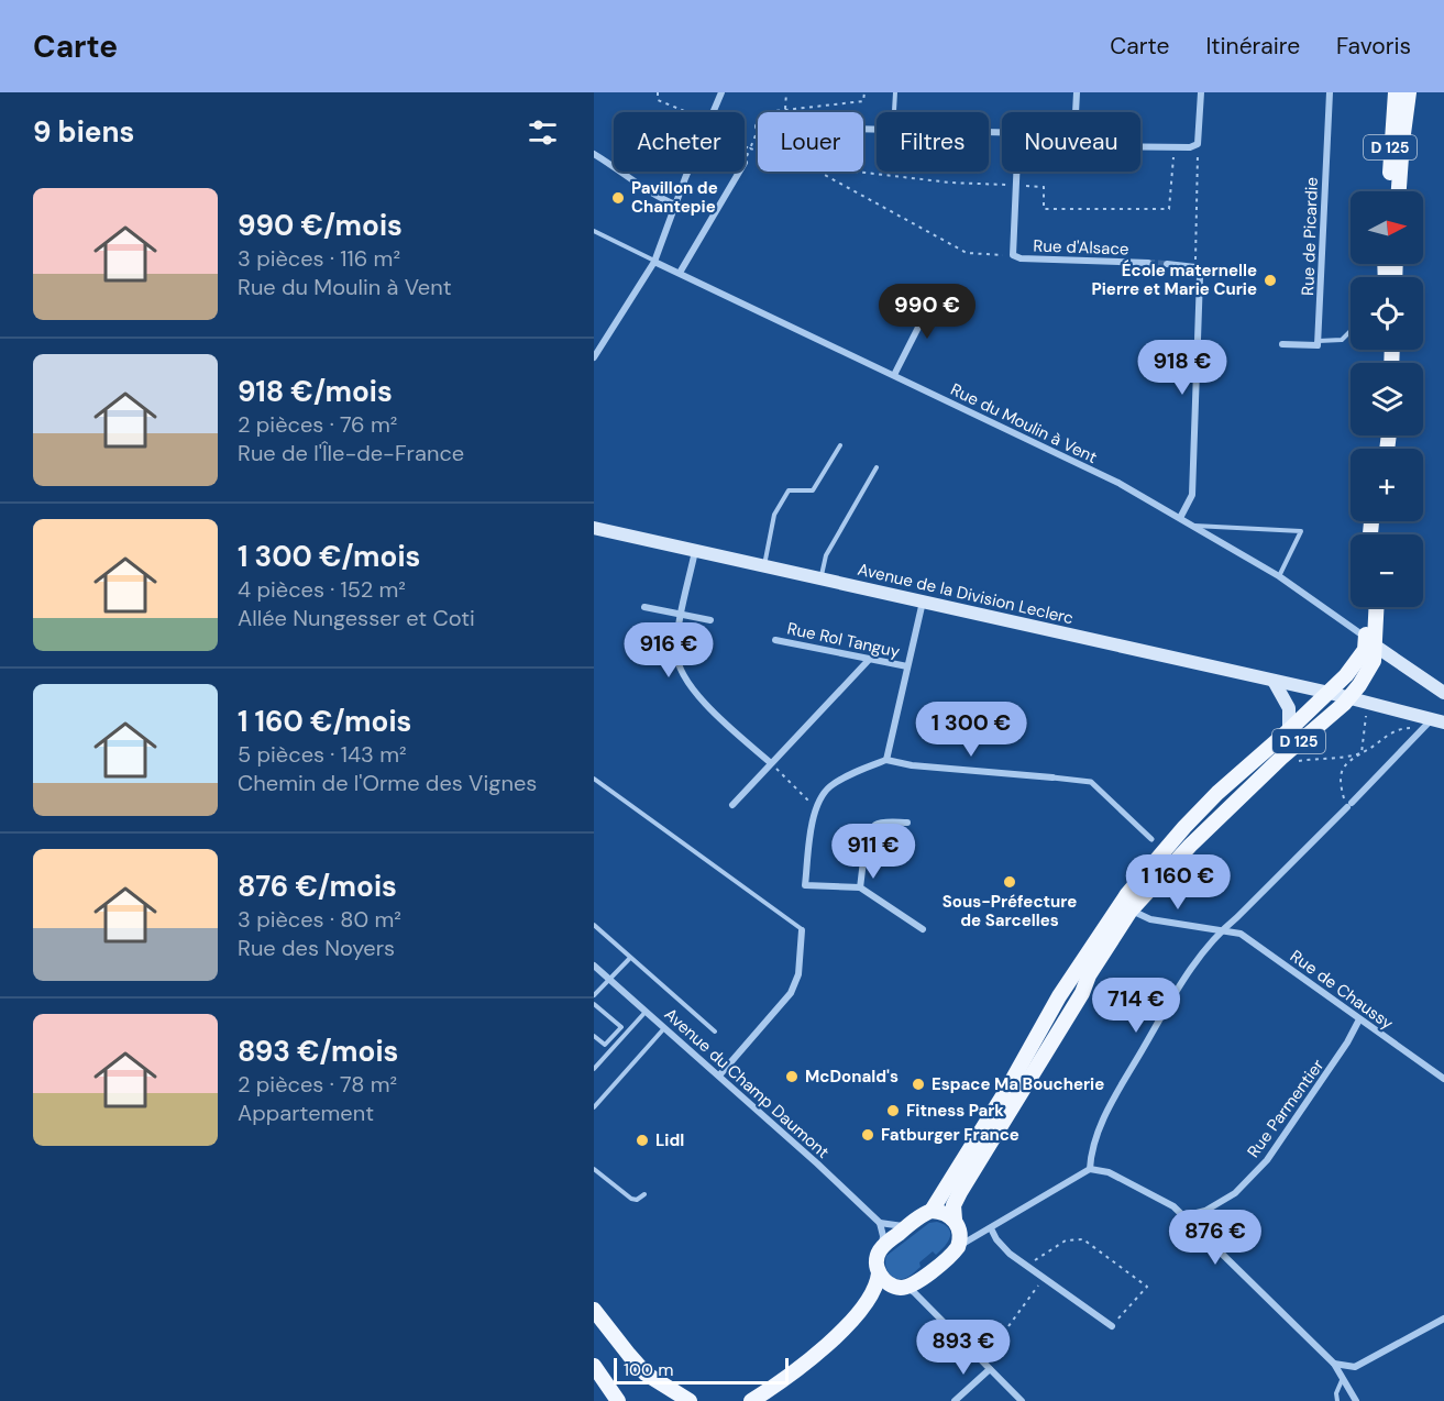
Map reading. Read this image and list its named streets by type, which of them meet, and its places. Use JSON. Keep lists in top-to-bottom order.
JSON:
{
  "streets": {
    "main road": ["D 125", "Avenue de la Division Leclerc"],
    "street": [
      "Rue de Picardie",
      "Rue d'Alsace",
      "Rue du Moulin à Vent",
      "Rue Rol Tanguy",
      "Rue de Chaussy",
      "Avenue du Champ Daumont",
      "Rue Parmentier"
    ]
  },
  "crossings": [
    ["D 125", "Rue du Moulin à Vent"],
    ["D 125", "Avenue de la Division Leclerc"],
    ["D 125", "Rue de Chaussy"],
    ["Rue de Chaussy", "Rue Parmentier"]
  ],
  "places": [
    "Pavillon de Chantepie",
    "École maternelle Pierre et Marie Curie",
    "Sous-Préfecture de Sarcelles",
    "McDonald's",
    "Espace Ma Boucherie",
    "Fitness Park",
    "Fatburger France",
    "Lidl"
  ],
  "scale_bar": "100 m",
  "north": "right",
  "page": {
    "header": "Carte",
    "nav": ["Carte", "Itinéraire", "Favoris"],
    "heading": "9 biens",
    "chip": [
      "Acheter",
      "Louer",
      "Filtres",
      "Nouveau"
    ],
    "list": [
      {
        "name": "990 €/mois",
        "note": "3 pièces · 116 m² · Rue du Moulin à Vent"
      },
      {
        "name": "918 €/mois",
        "note": "2 pièces · 76 m² · Rue de l'Île-de-France"
      },
      {
        "name": "1 300 €/mois",
        "note": "4 pièces · 152 m² · Allée Nungesser et Coti"
      },
      {
        "name": "1 160 €/mois",
        "note": "5 pièces · 143 m² · Chemin de l'Orme des Vignes"
      },
      {
        "name": "876 €/mois",
        "note": "3 pièces · 80 m² · Rue des Noyers"
      },
      {
        "name": "893 €/mois",
        "note": "2 pièces · 78 m² · Appartement"
      }
    ],
    "map_buttons": ["+", "−"],
    "price": [
      "990 €",
      "918 €",
      "916 €",
      "1 300 €",
      "911 €",
      "1 160 €",
      "714 €",
      "876 €",
      "893 €"
    ],
    "scale": "100 m"
  }
}
